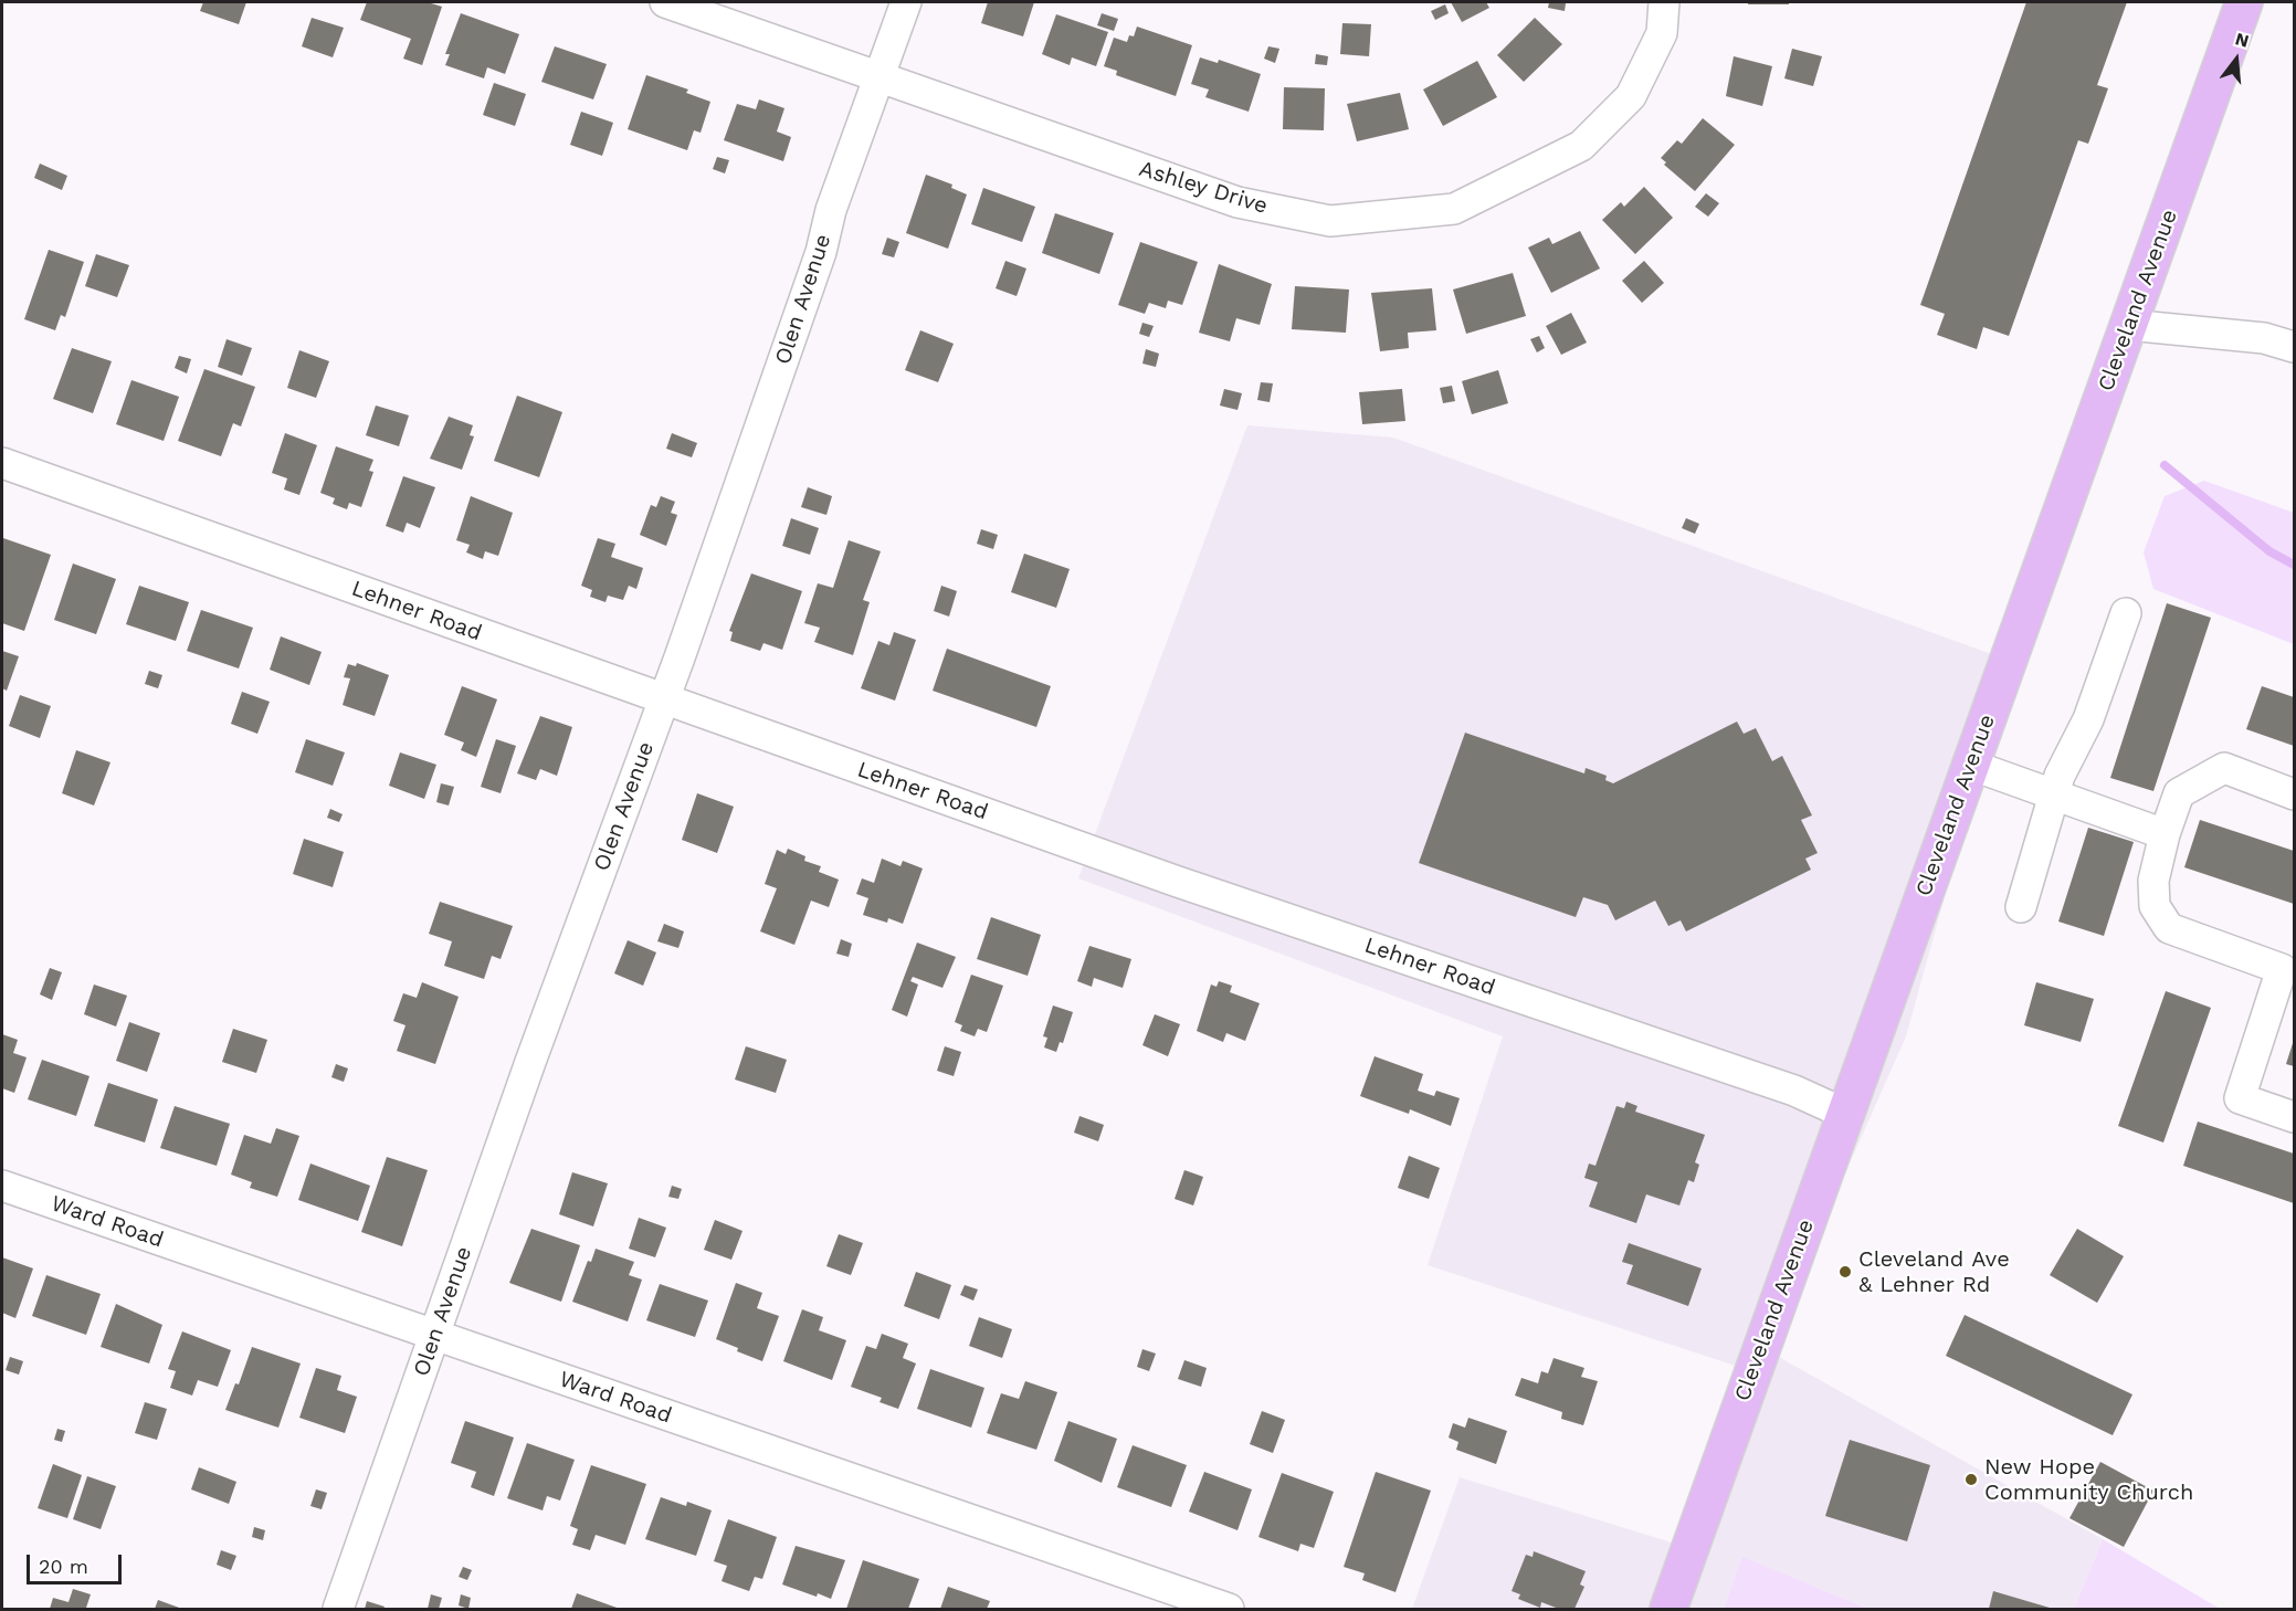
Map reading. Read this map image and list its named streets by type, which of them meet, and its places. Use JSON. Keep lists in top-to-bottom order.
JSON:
{
  "streets": {
    "main road": ["Cleveland Avenue"],
    "street": [
      "Ashley Drive",
      "Olen Avenue",
      "Lehner Road",
      "Ward Road"
    ]
  },
  "crossings": [
    ["Ashley Drive", "Olen Avenue"],
    ["Olen Avenue", "Lehner Road"],
    ["Olen Avenue", "Ward Road"],
    ["Cleveland Avenue", "Lehner Road"]
  ],
  "places": ["Cleveland Ave & Lehner Rd", "New Hope Community Church"],
  "scale_bar": "20 m",
  "north": "top"
}
